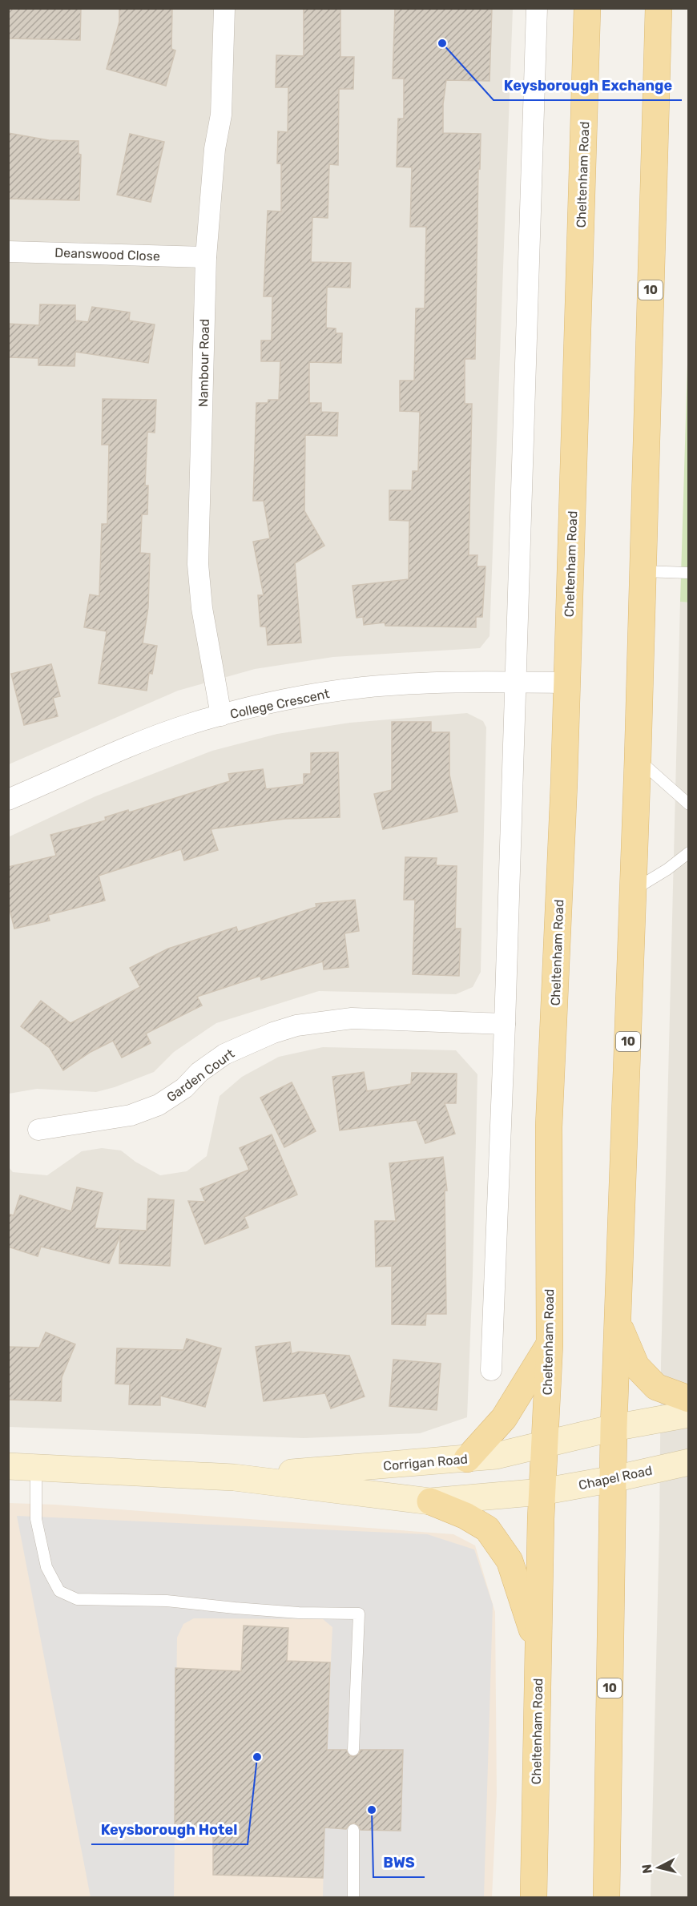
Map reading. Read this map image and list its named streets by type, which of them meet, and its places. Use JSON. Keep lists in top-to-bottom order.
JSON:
{
  "streets": {
    "main road": [
      "Cheltenham Road",
      "10",
      "Corrigan Road",
      "Chapel Road"
    ],
    "street": [
      "Deanswood Close",
      "Nambour Road",
      "College Crescent",
      "Garden Court"
    ]
  },
  "crossings": [
    ["Cheltenham Road", "College Crescent"],
    ["Cheltenham Road", "Corrigan Road"],
    ["Cheltenham Road", "Chapel Road"],
    ["Deanswood Close", "Nambour Road"],
    ["10", "Corrigan Road"],
    ["10", "Chapel Road"],
    ["Nambour Road", "College Crescent"],
    ["Corrigan Road", "Chapel Road"]
  ],
  "places": ["Keysborough Exchange", "Keysborough Hotel", "BWS"],
  "north": "left"
}
